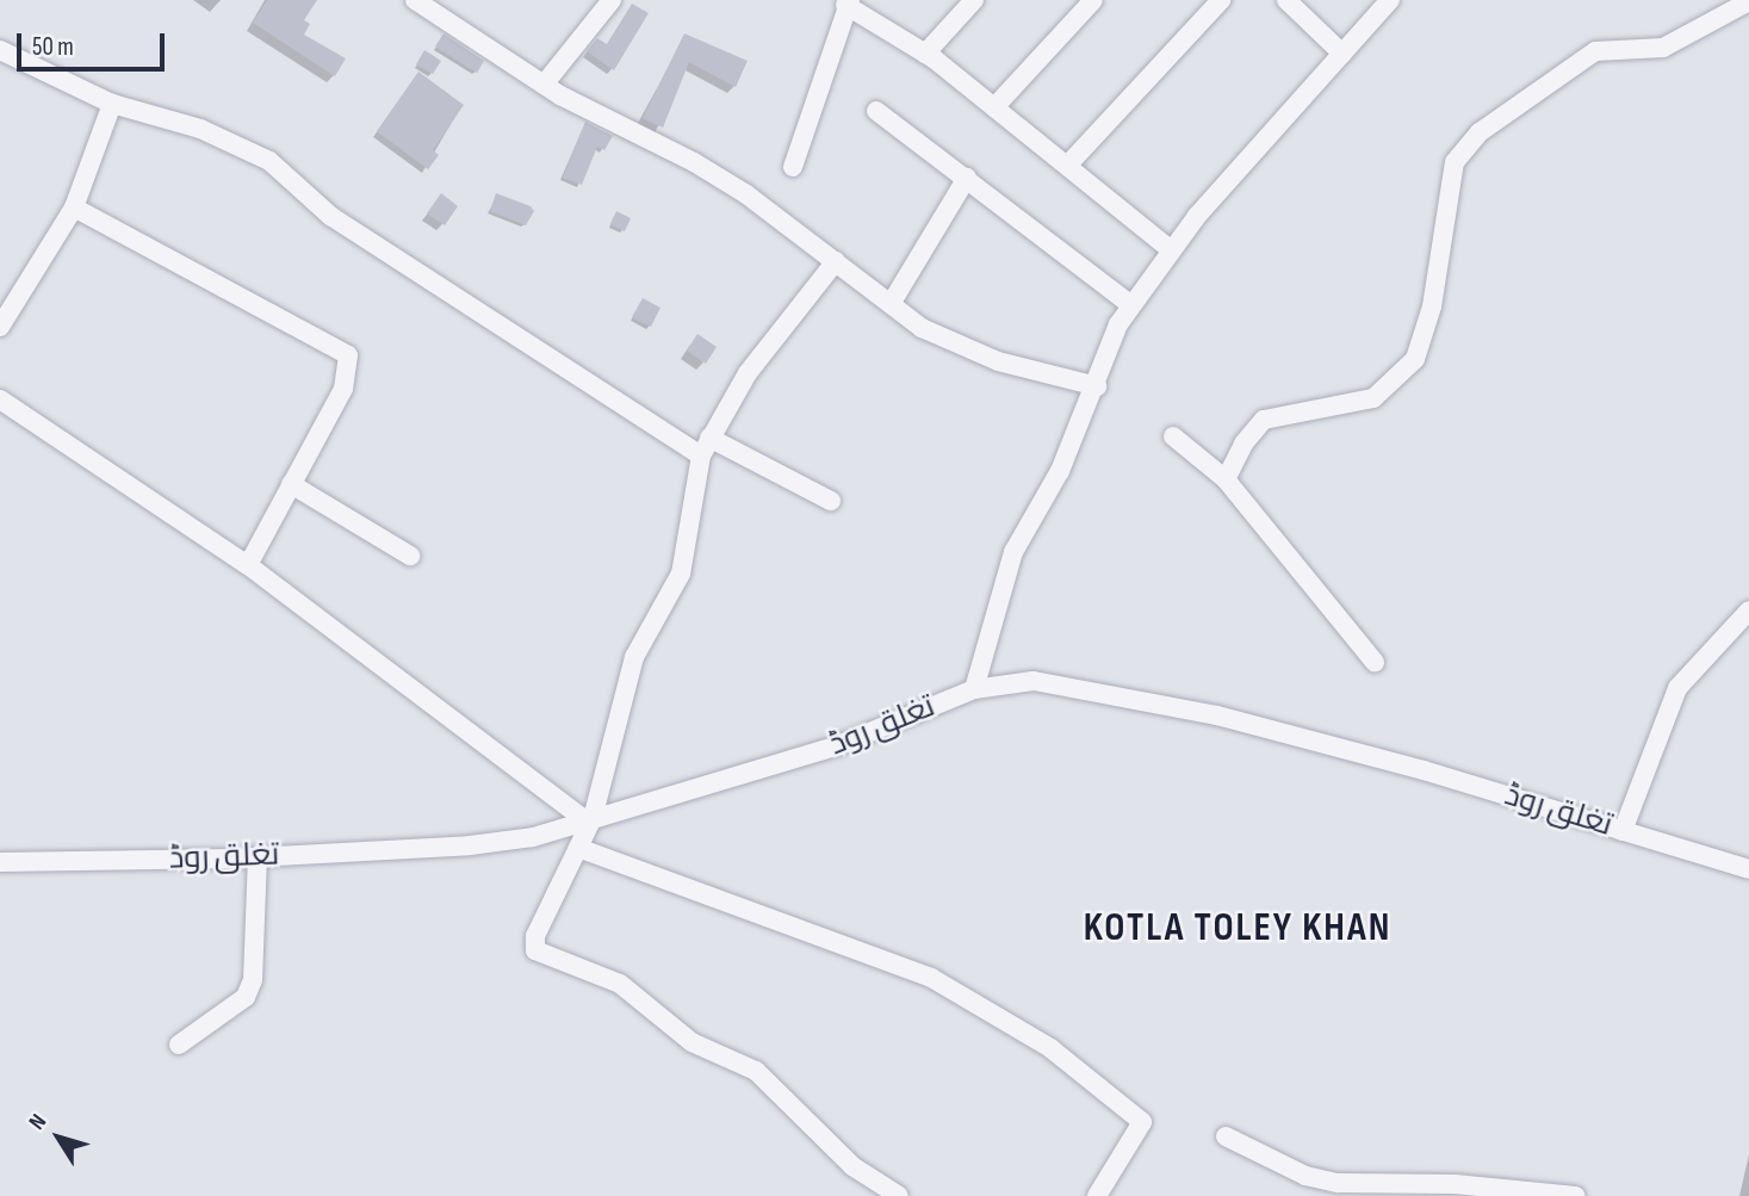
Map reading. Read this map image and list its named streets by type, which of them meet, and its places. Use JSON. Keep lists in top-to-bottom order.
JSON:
{
  "streets": {
    "street": ["تغلق روڈ"]
  },
  "districts": ["KOTLA TOLEY KHAN"],
  "scale_bar": "50 m",
  "north": "top left"
}
